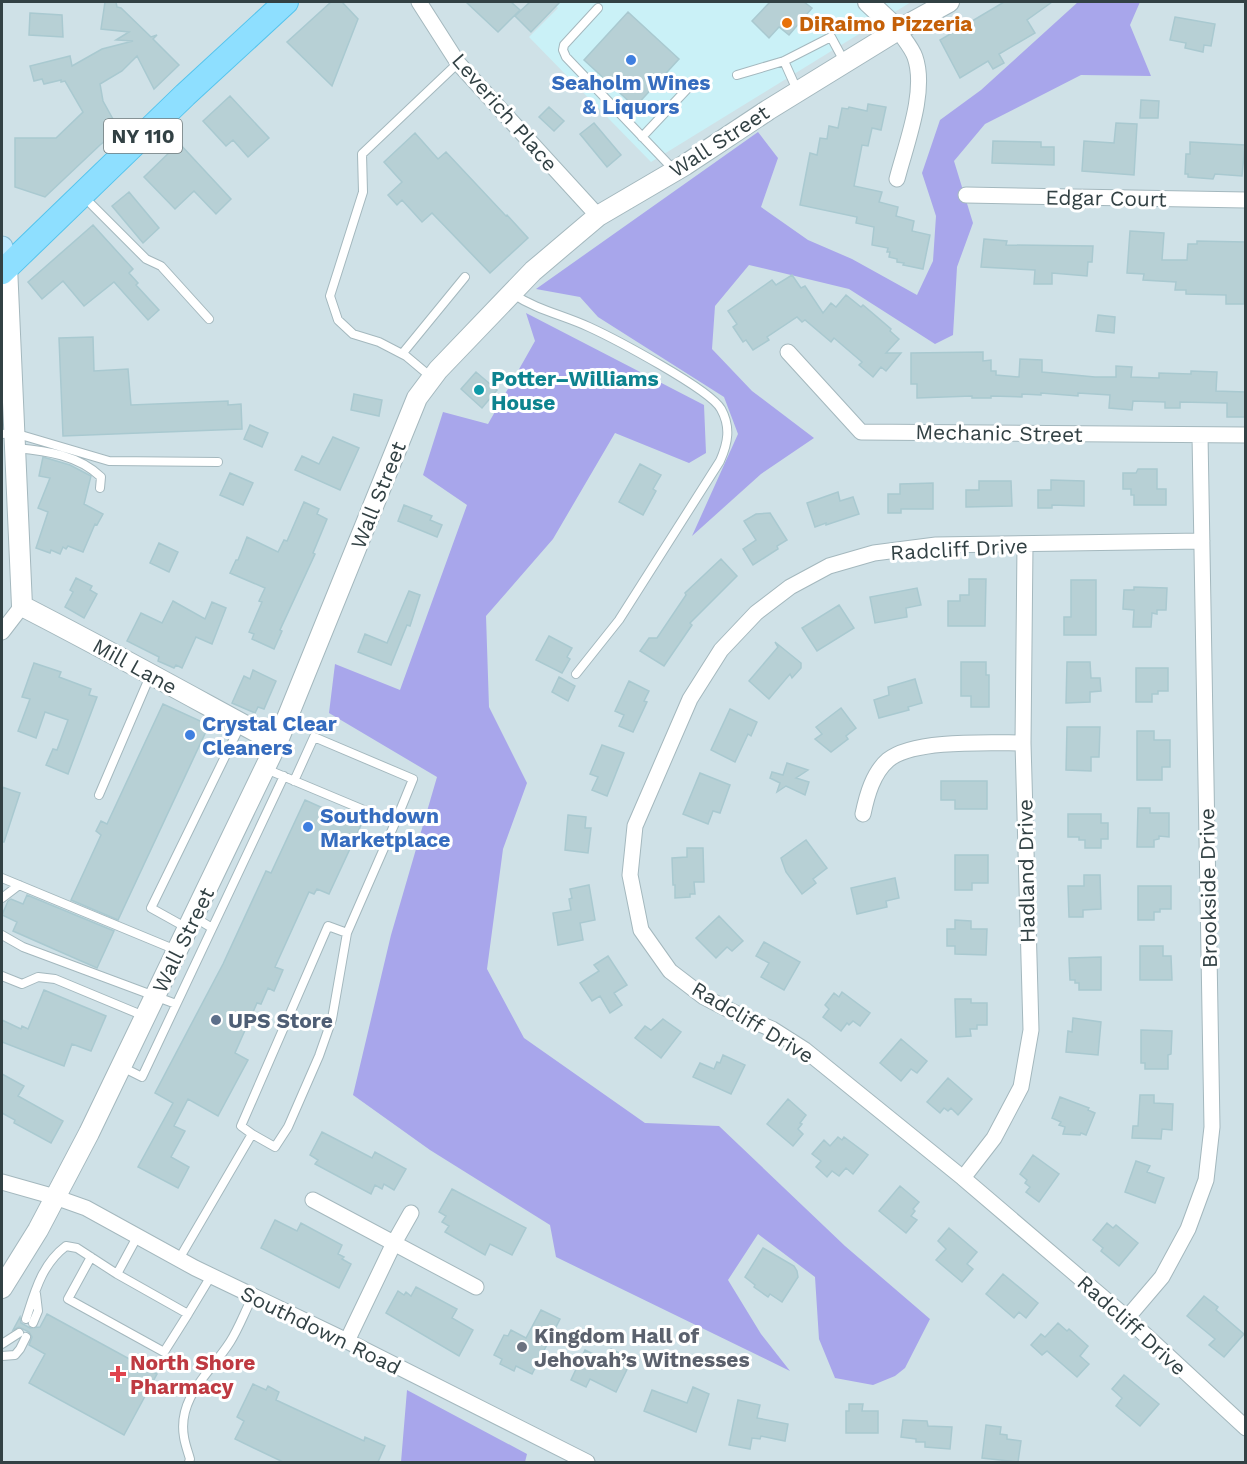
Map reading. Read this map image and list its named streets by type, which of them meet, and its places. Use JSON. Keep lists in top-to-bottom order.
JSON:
{
  "streets": {
    "main road": ["NY 110"],
    "street": [
      "Leverich Place",
      "Wall Street",
      "Edgar Court",
      "Mechanic Street",
      "Radcliff Drive",
      "Mill Lane",
      "Hadland Drive",
      "Brookside Drive",
      "Southdown Road"
    ]
  },
  "crossings": [
    ["Leverich Place", "Wall Street"],
    ["Wall Street", "Mill Lane"],
    ["Wall Street", "Southdown Road"],
    ["Mechanic Street", "Brookside Drive"],
    ["Radcliff Drive", "Hadland Drive"],
    ["Radcliff Drive", "Brookside Drive"]
  ],
  "places": {
    "other": [
      "DiRaimo Pizzeria",
      "Seaholm Wines & Liquors",
      "Potter–Williams House",
      "Crystal Clear Cleaners",
      "Southdown Marketplace",
      "UPS Store",
      "Kingdom Hall of Jehovah’s Witnesses"
    ],
    "health": ["North Shore Pharmacy"]
  }
}
